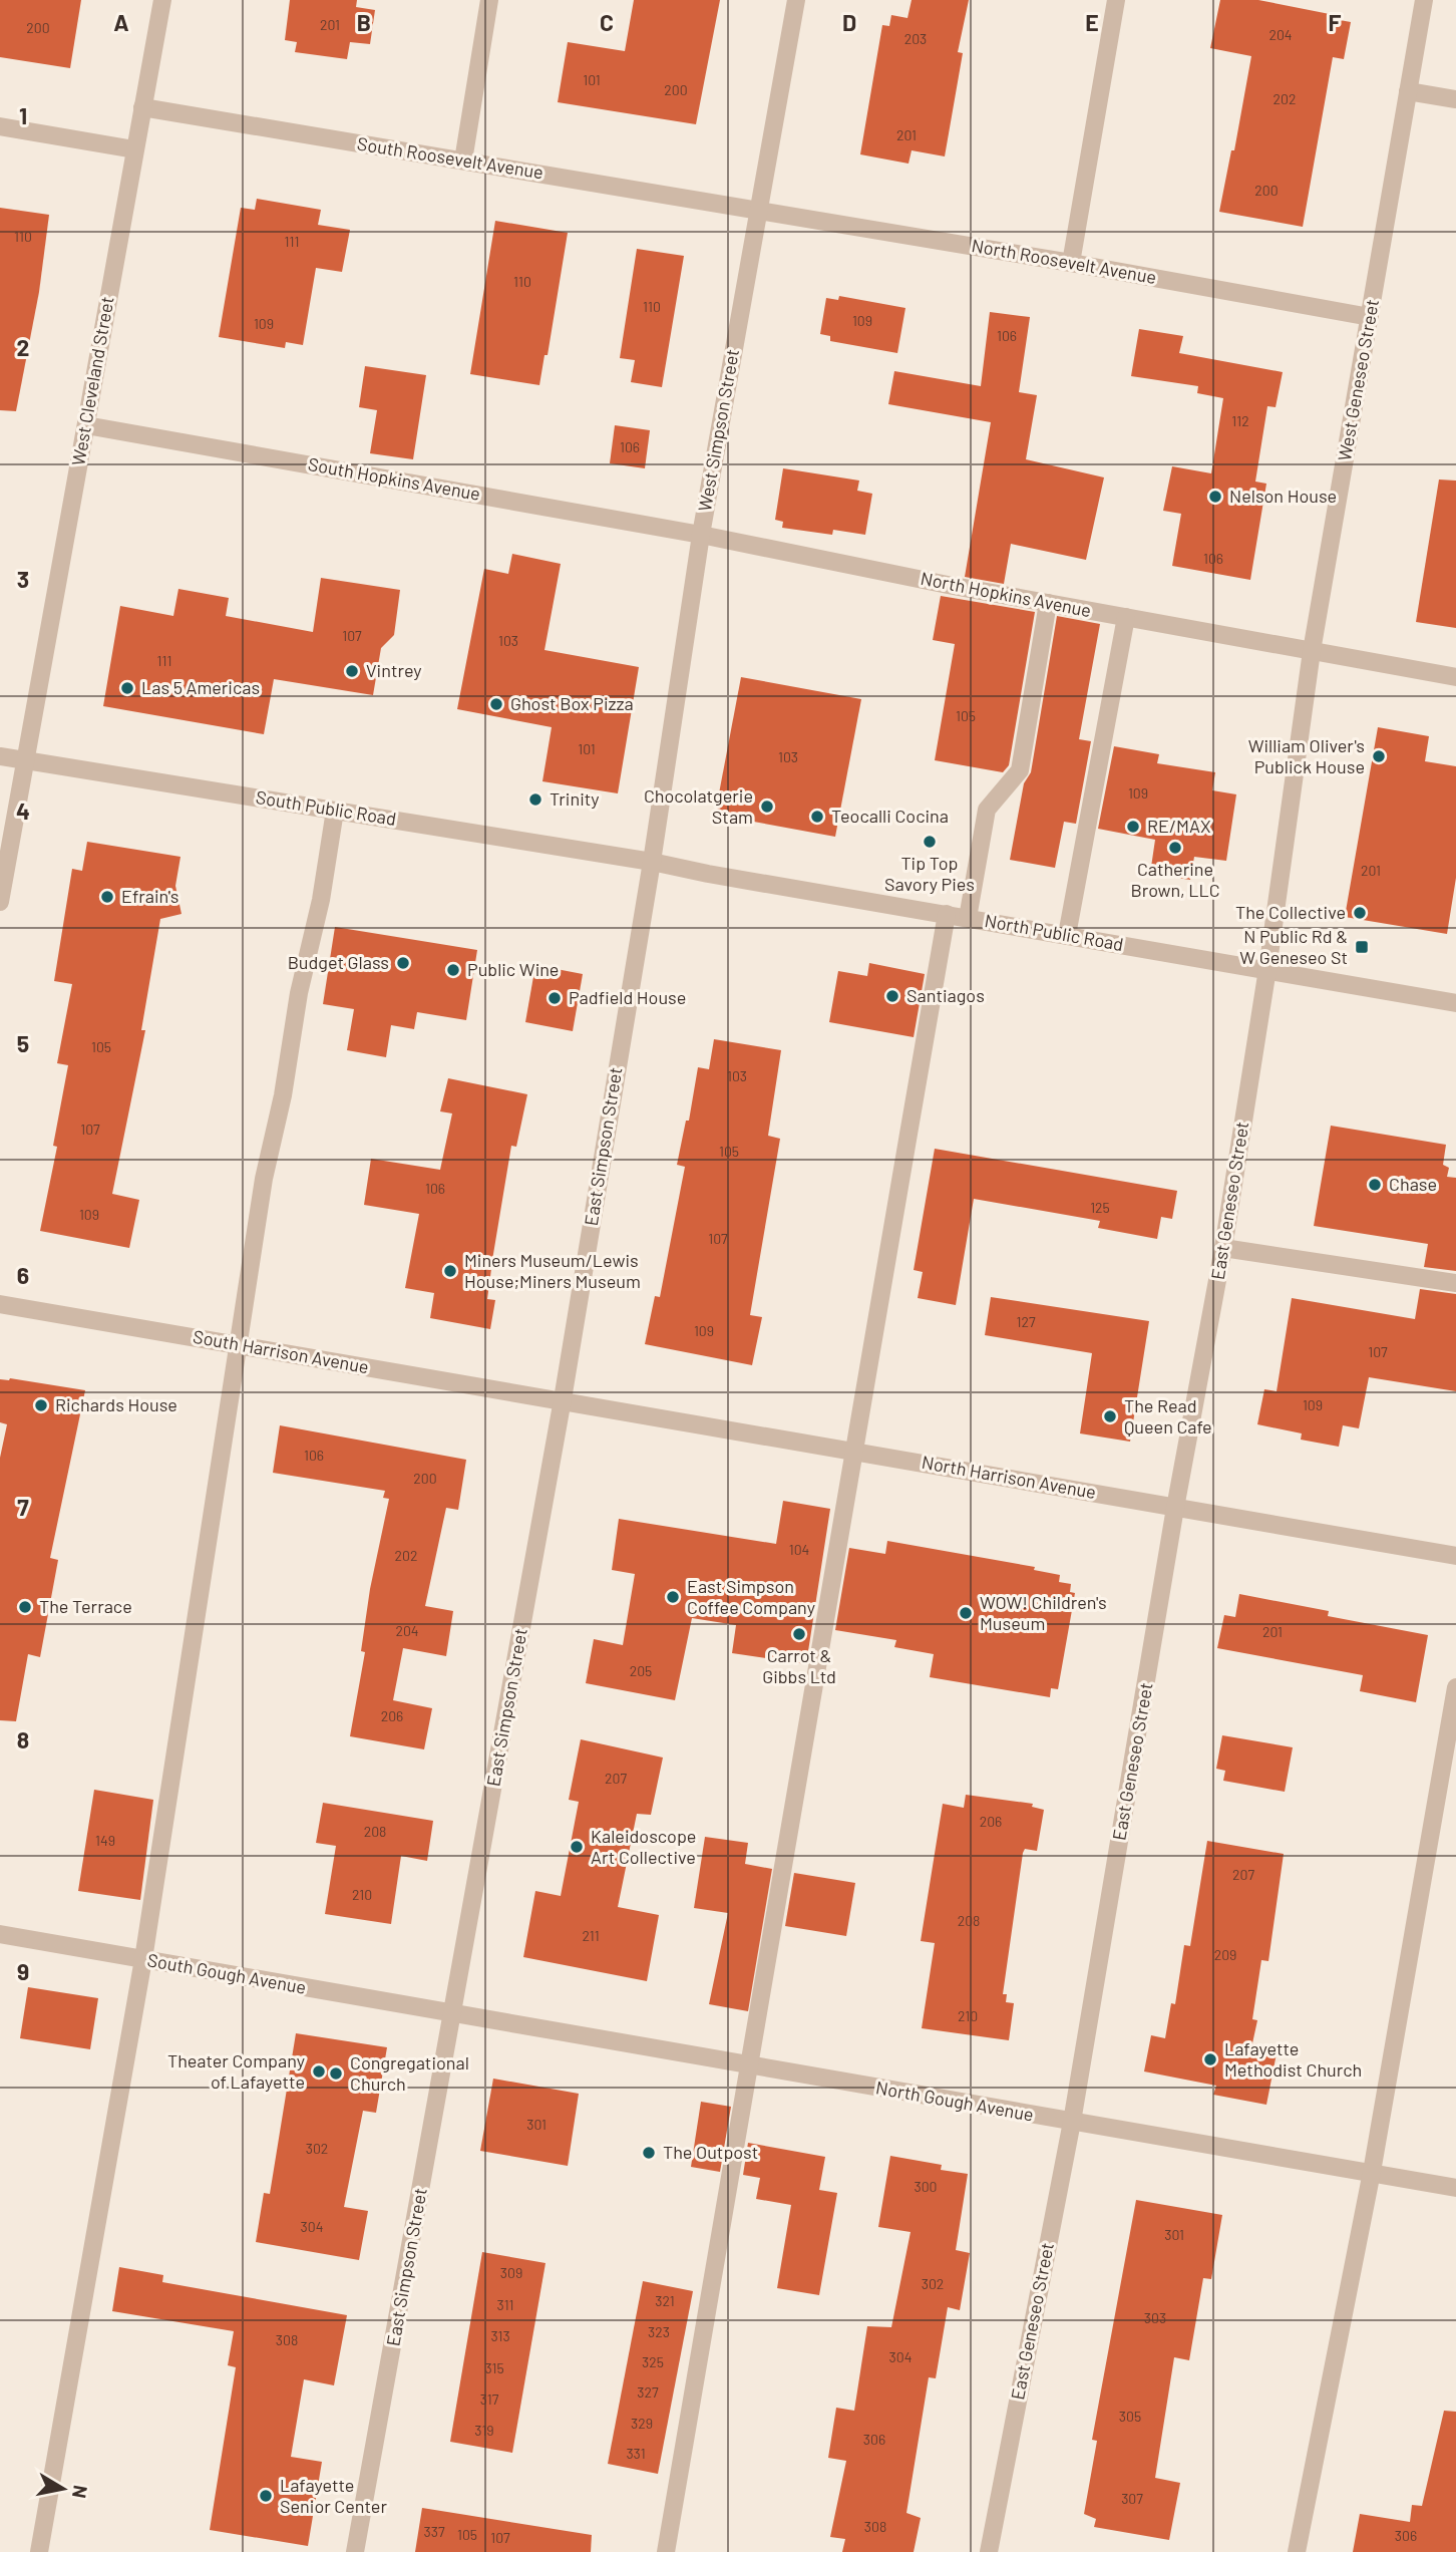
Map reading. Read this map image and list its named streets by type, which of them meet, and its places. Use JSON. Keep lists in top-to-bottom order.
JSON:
{
  "streets": {
    "street": [
      "South Roosevelt Avenue",
      "North Roosevelt Avenue",
      "West Geneseo Street",
      "West Cleveland Street",
      "West Simpson Street",
      "South Hopkins Avenue",
      "North Hopkins Avenue",
      "South Public Road",
      "North Public Road",
      "East Simpson Street",
      "East Geneseo Street",
      "South Harrison Avenue",
      "North Harrison Avenue",
      "South Gough Avenue",
      "North Gough Avenue"
    ]
  },
  "crossings": [
    ["South Roosevelt Avenue", "North Roosevelt Avenue"],
    ["South Roosevelt Avenue", "West Cleveland Street"],
    ["South Roosevelt Avenue", "West Simpson Street"],
    ["North Roosevelt Avenue", "West Geneseo Street"],
    ["North Roosevelt Avenue", "West Simpson Street"],
    ["West Geneseo Street", "North Hopkins Avenue"],
    ["West Geneseo Street", "North Public Road"],
    ["West Geneseo Street", "East Geneseo Street"],
    ["West Cleveland Street", "South Hopkins Avenue"],
    ["West Cleveland Street", "South Public Road"],
    ["West Simpson Street", "South Hopkins Avenue"],
    ["West Simpson Street", "North Hopkins Avenue"],
    ["West Simpson Street", "South Public Road"],
    ["West Simpson Street", "North Public Road"],
    ["West Simpson Street", "East Simpson Street"],
    ["South Hopkins Avenue", "North Hopkins Avenue"],
    ["South Public Road", "North Public Road"],
    ["South Public Road", "East Simpson Street"],
    ["North Public Road", "East Simpson Street"],
    ["North Public Road", "East Geneseo Street"],
    ["East Simpson Street", "South Harrison Avenue"],
    ["East Simpson Street", "North Harrison Avenue"],
    ["East Simpson Street", "South Gough Avenue"],
    ["East Simpson Street", "North Gough Avenue"],
    ["East Geneseo Street", "North Harrison Avenue"],
    ["East Geneseo Street", "North Gough Avenue"],
    ["South Harrison Avenue", "North Harrison Avenue"],
    ["South Gough Avenue", "North Gough Avenue"]
  ],
  "places": {
    "other": [
      "Nelson House",
      "Vintrey",
      "Las 5 Americas",
      "Ghost Box Pizza",
      "William Oliver's Publick House",
      "Trinity",
      "Chocolatgerie Stam",
      "Teocalli Cocina",
      "RE/MAX",
      "Tip Top Savory Pies",
      "Catherine Brown, LLC",
      "Efrain's",
      "The Collective",
      "Budget Glass",
      "Public Wine",
      "Santiagos",
      "Padfield House",
      "Chase",
      "Miners Museum/Lewis House;Miners Museum",
      "Richards House",
      "The Read Queen Cafe",
      "East Simpson Coffee Company",
      "The Terrace",
      "WOW! Children's Museum",
      "Carrot & Gibbs Ltd",
      "Kaleidoscope Art Collective",
      "Lafayette Methodist Church",
      "Theater Company of Lafayette",
      "Congregational Church",
      "The Outpost",
      "Lafayette Senior Center"
    ],
    "transit": ["N Public Rd & W Geneseo St"]
  },
  "house_numbers": [
    "201",
    "200",
    "204",
    "203",
    "101",
    "200",
    "202",
    "201",
    "200",
    "110",
    "111",
    "110",
    "110",
    "109",
    "109",
    "106",
    "112",
    "106",
    "106",
    "107",
    "103",
    "111",
    "105",
    "101",
    "103",
    "109",
    "201",
    "105",
    "103",
    "107",
    "105",
    "106",
    "125",
    "109",
    "107",
    "127",
    "109",
    "107",
    "109",
    "106",
    "200",
    "104",
    "202",
    "204",
    "201",
    "205",
    "206",
    "207",
    "206",
    "208",
    "149",
    "207",
    "210",
    "208",
    "211",
    "209",
    "210",
    "301",
    "302",
    "300",
    "304",
    "301",
    "309",
    "302",
    "321",
    "311",
    "303",
    "323",
    "313",
    "308",
    "304",
    "325",
    "315",
    "327",
    "317",
    "305",
    "329",
    "319",
    "306",
    "331",
    "307",
    "308",
    "337",
    "105",
    "306",
    "107"
  ],
  "north": "right",
  "grid": {
    "columns": [
      "A",
      "B",
      "C",
      "D",
      "E",
      "F"
    ],
    "rows": [
      "1",
      "2",
      "3",
      "4",
      "5",
      "6",
      "7",
      "8",
      "9"
    ]
  }
}
